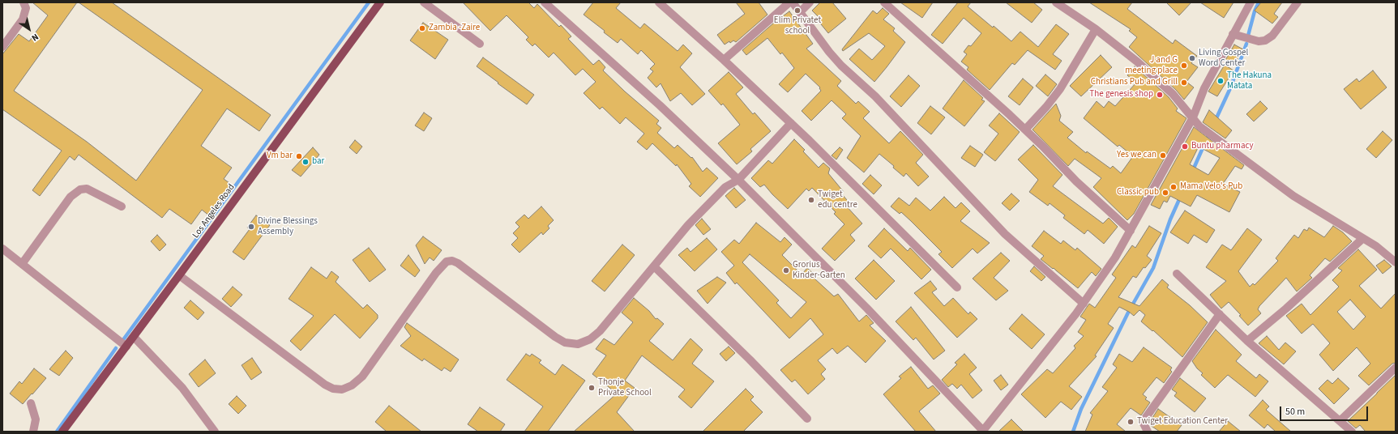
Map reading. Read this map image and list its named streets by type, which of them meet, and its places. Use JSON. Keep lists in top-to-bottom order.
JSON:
{
  "streets": {
    "main road": ["Los Angeles Road"]
  },
  "places": [
    "Elim Privatet school",
    "Zambia -Zaire",
    "Living Gospel Word Center",
    "J and G meeting place",
    "The Hakuna Matata",
    "Christians Pub and Grill",
    "The genesis shop",
    "Buntu pharmacy",
    "Yes we can",
    "Vm bar",
    "bar",
    "Mama Velo's Pub",
    "Classic pub",
    "Twiget edu centre",
    "Divine Blessings Assembly",
    "Grorius Kinder-Garten",
    "Thonje Private School",
    "Twiget Education Center"
  ],
  "scale_bar": "50 m",
  "north": "bottom right"
}
